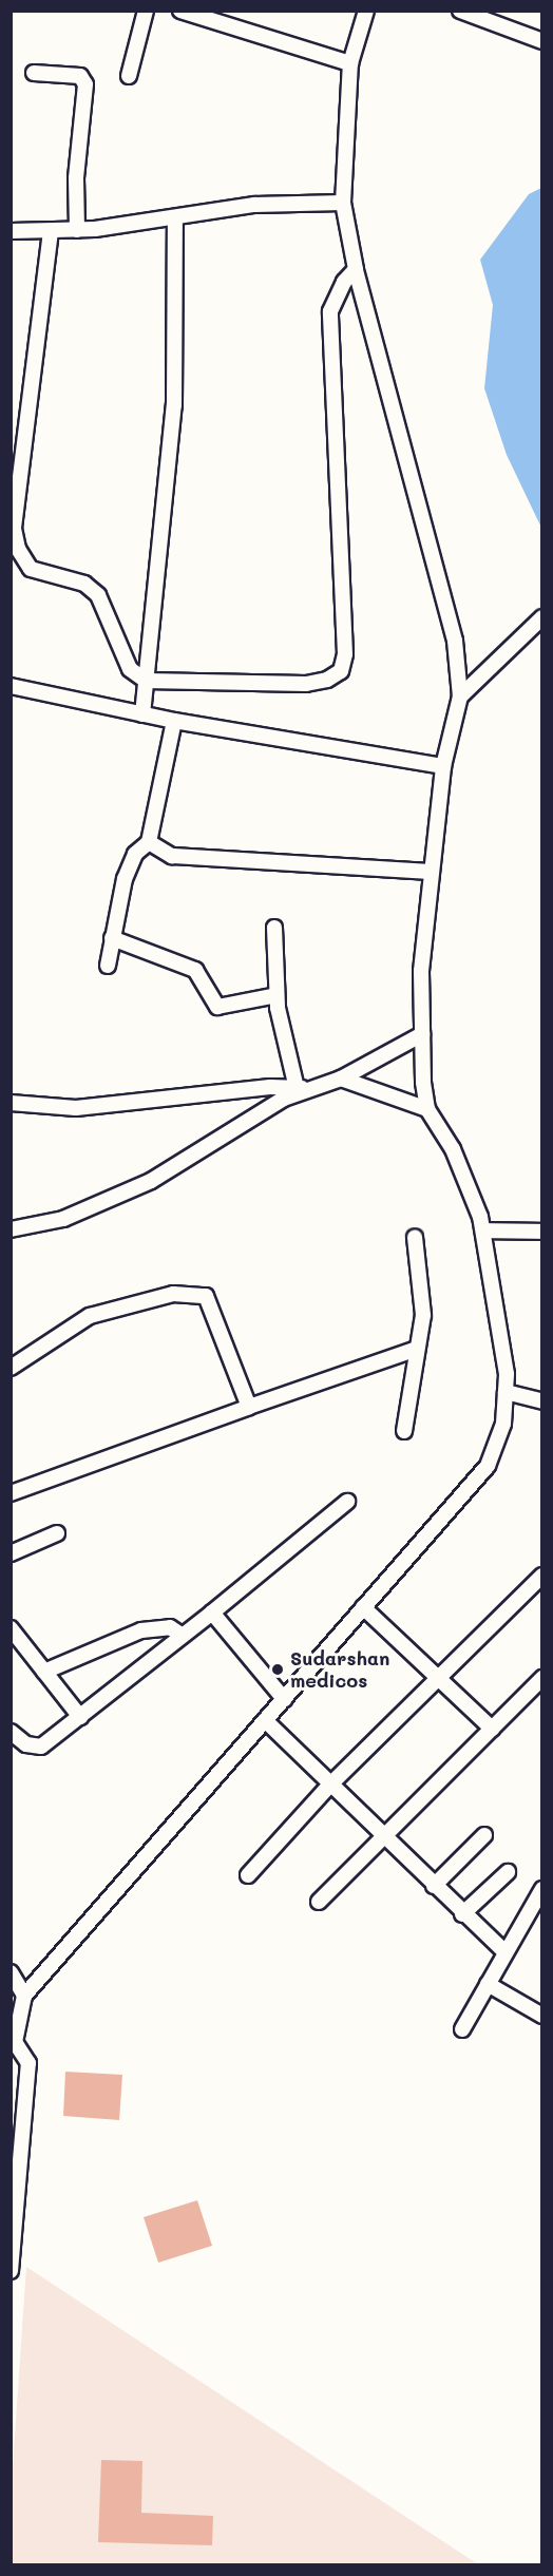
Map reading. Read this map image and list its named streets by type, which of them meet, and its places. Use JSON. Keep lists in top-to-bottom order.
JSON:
{
  "places": ["Sudarshan medicos"]
}
